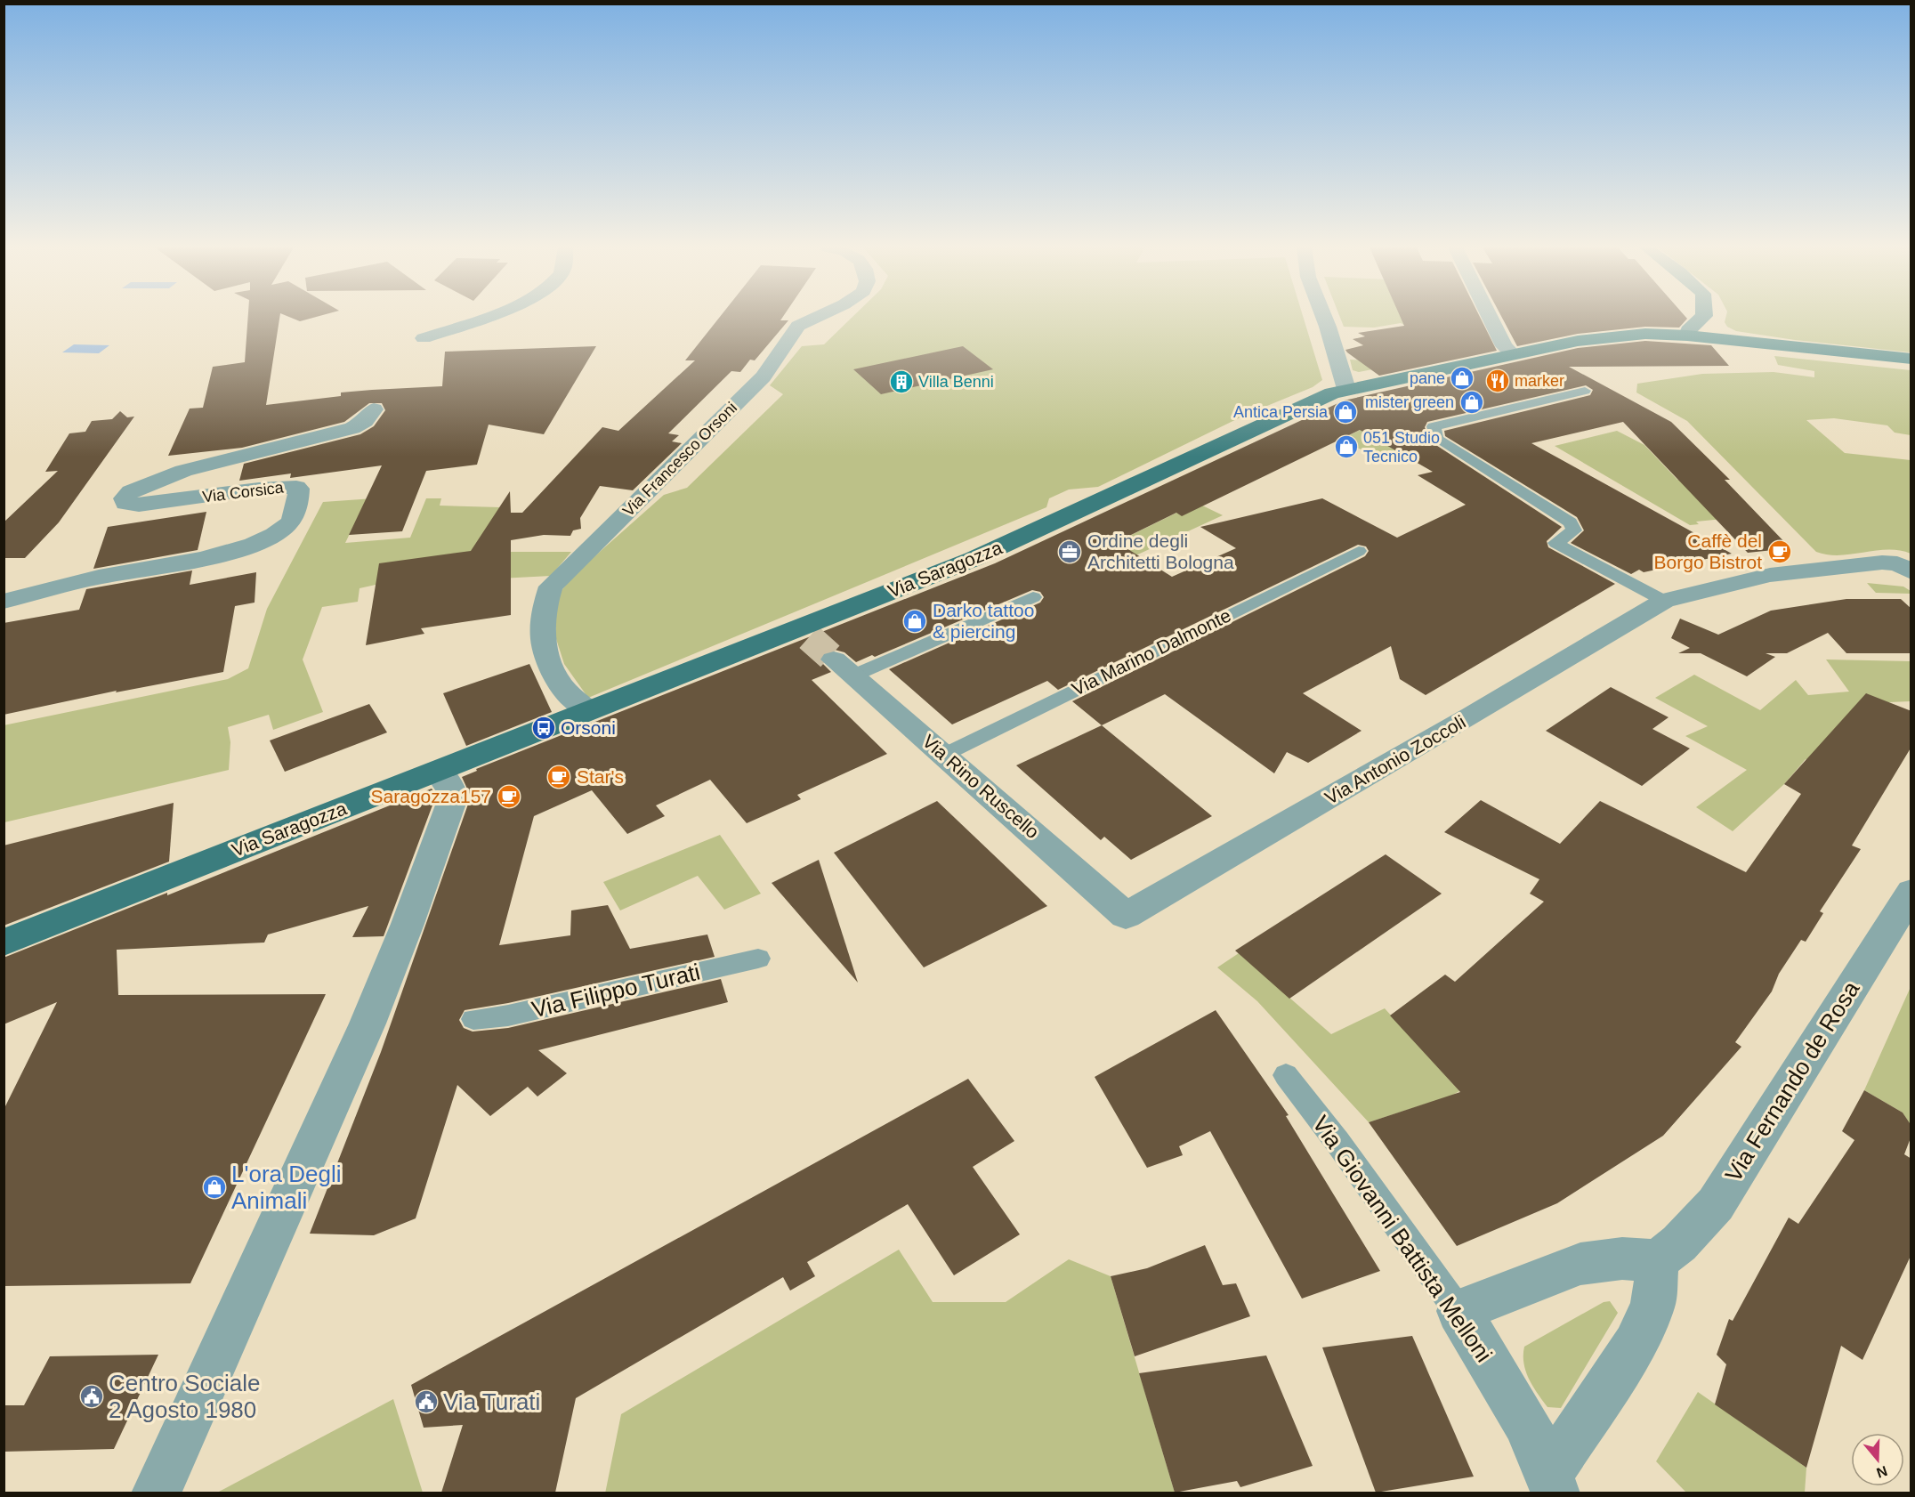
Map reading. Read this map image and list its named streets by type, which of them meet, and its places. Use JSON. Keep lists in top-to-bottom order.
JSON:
{
  "streets": {
    "main road": ["Via Saragozza"],
    "street": [
      "Via Francesco Orsoni",
      "Via Corsica",
      "Via Antonio Zoccoli",
      "Via Rino Ruscello",
      "Via Fernando de Rosa",
      "Via Giovanni Battista Melloni"
    ],
    "lane": ["Via Marino Dalmonte", "Via Filippo Turati"]
  },
  "crossings": [
    ["Via Francesco Orsoni", "Via Saragozza"],
    ["Via Marino Dalmonte", "Via Rino Ruscello"],
    ["Via Antonio Zoccoli", "Via Rino Ruscello"]
  ],
  "places": {
    "shop": [
      "pane",
      "mister green",
      "Antica Persia",
      "051 Studio Tecnico",
      "Darko tattoo & piercing",
      "L'ora Degli Animali"
    ],
    "restaurant": ["marker"],
    "building": ["Villa Benni"],
    "office": ["Ordine degli Architetti Bologna"],
    "cafe": ["Caffè del Borgo Bistrot", "Star's", "Saragozza157"],
    "bus stop": ["Orsoni"],
    "public building": ["Centro Sociale 2 Agosto 1980", "Via Turati"]
  },
  "north": "bottom"
}
